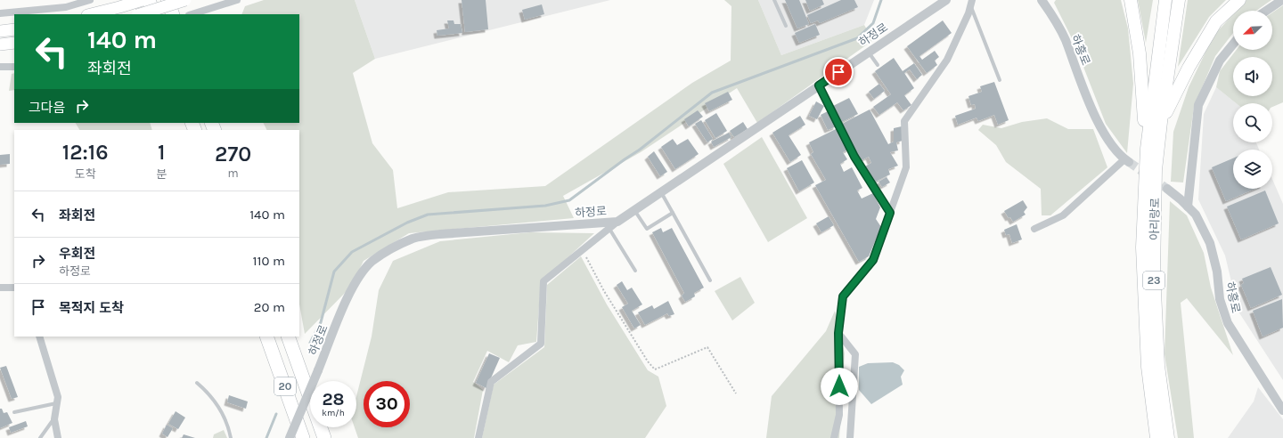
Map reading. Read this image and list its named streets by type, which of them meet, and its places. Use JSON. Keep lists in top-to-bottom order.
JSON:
{
  "streets": {
    "highway": ["아리랑로", "23", "20"],
    "street": ["하정로", "하흥로"]
  },
  "crossings": [
    ["하정로", "20"],
    ["아리랑로", "23"]
  ],
  "north": "bottom left",
  "page": {
    "turn": ["140 m", "좌회전"],
    "then": "그다음",
    "eta": [
      "12:16",
      "도착",
      "1",
      "분",
      "270",
      "m"
    ],
    "list": [
      {
        "name": "좌회전",
        "value": "140 m"
      },
      {
        "name": "우회전",
        "note": "하정로",
        "value": "110 m"
      },
      {
        "name": "목적지 도착",
        "value": "20 m"
      }
    ],
    "speed": "28 km/h",
    "limit": "30"
  }
}
